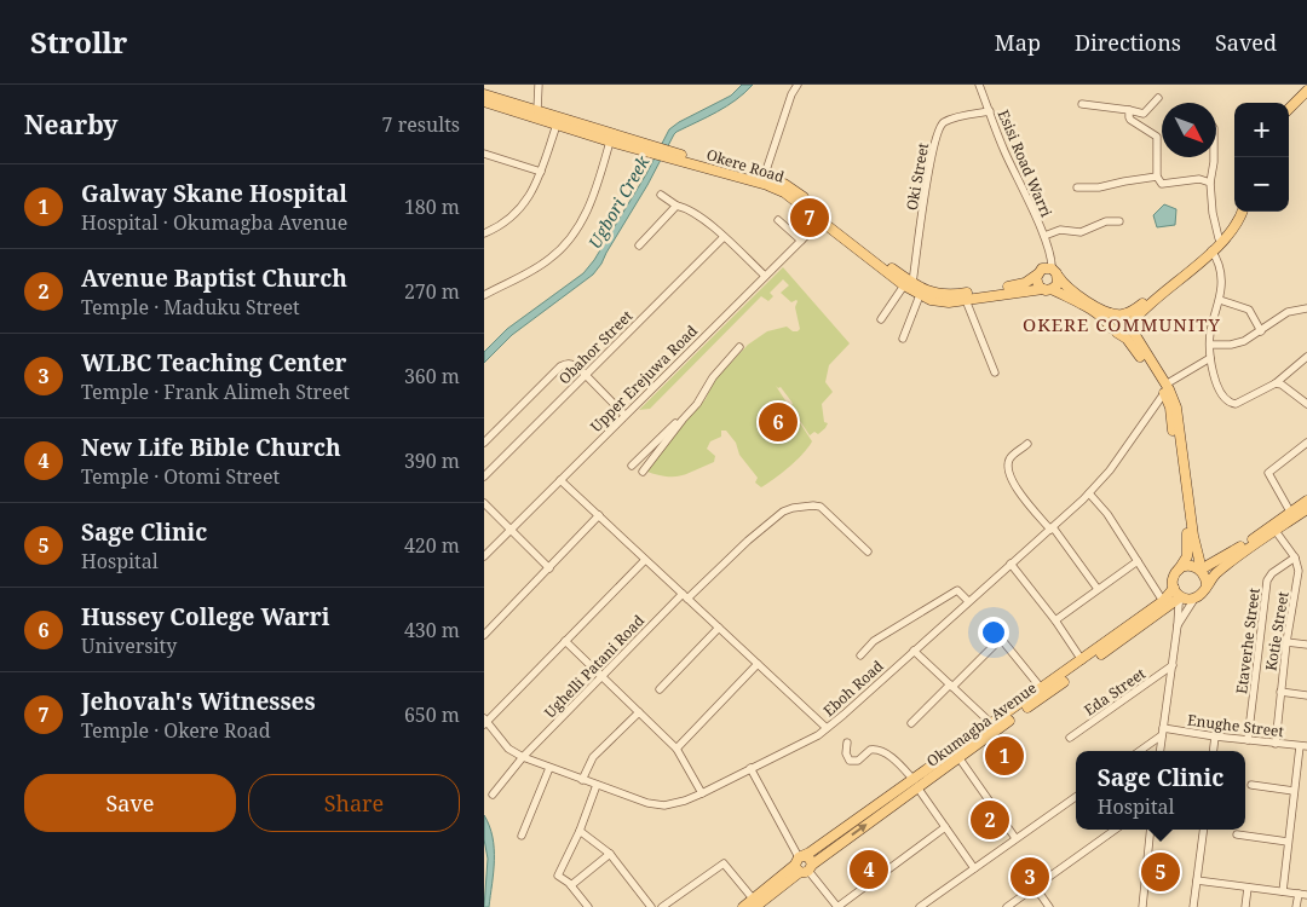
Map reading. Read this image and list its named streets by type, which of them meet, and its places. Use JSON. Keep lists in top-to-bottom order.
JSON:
{
  "streets": {
    "main road": ["Okere Road", "Okumagba Avenue"],
    "street": [
      "Esisi Road Warri",
      "Oki Street",
      "Obahor Street",
      "Upper Erejuwa Road",
      "Kotie Street",
      "Etaverhe Street",
      "Ughelli Patani Road",
      "Eboh Road",
      "Eda Street",
      "Enughe Street"
    ]
  },
  "crossings": [
    ["Esisi Road Warri", "Okere Road"],
    ["Esisi Road Warri", "Oki Street"],
    ["Okere Road", "Oki Street"],
    ["Okere Road", "Upper Erejuwa Road"],
    ["Kotie Street", "Etaverhe Street"],
    ["Kotie Street", "Enughe Street"],
    ["Etaverhe Street", "Enughe Street"],
    ["Ughelli Patani Road", "Eboh Road"]
  ],
  "districts": ["OKERE COMMUNITY"],
  "water": ["Ugbori Creek"],
  "north": "bottom right",
  "page": {
    "header": "Strollr",
    "nav": ["Map", "Directions", "Saved"],
    "heading": ["Nearby", "7 results"],
    "map_buttons": ["+", "−"],
    "list": [
      {
        "mark": "1",
        "name": "Galway Skane Hospital",
        "note": "Hospital · Okumagba Avenue",
        "value": "180 m"
      },
      {
        "mark": "2",
        "name": "Avenue Baptist Church",
        "note": "Temple · Maduku Street",
        "value": "270 m"
      },
      {
        "mark": "3",
        "name": "WLBC Teaching Center",
        "note": "Temple · Frank Alimeh Street",
        "value": "360 m"
      },
      {
        "mark": "4",
        "name": "New Life Bible Church",
        "note": "Temple · Otomi Street",
        "value": "390 m"
      },
      {
        "mark": "5",
        "name": "Sage Clinic",
        "note": "Hospital",
        "value": "420 m"
      },
      {
        "mark": "6",
        "name": "Hussey College Warri",
        "note": "University",
        "value": "430 m"
      },
      {
        "mark": "7",
        "name": "Jehovah's Witnesses",
        "note": "Temple · Okere Road",
        "value": "650 m"
      }
    ],
    "pins": [
      "7",
      "6",
      "1",
      "2",
      "4",
      "5",
      "3"
    ],
    "popup": ["Sage Clinic", "Hospital"],
    "buttons": ["Save", "Share"]
  }
}
